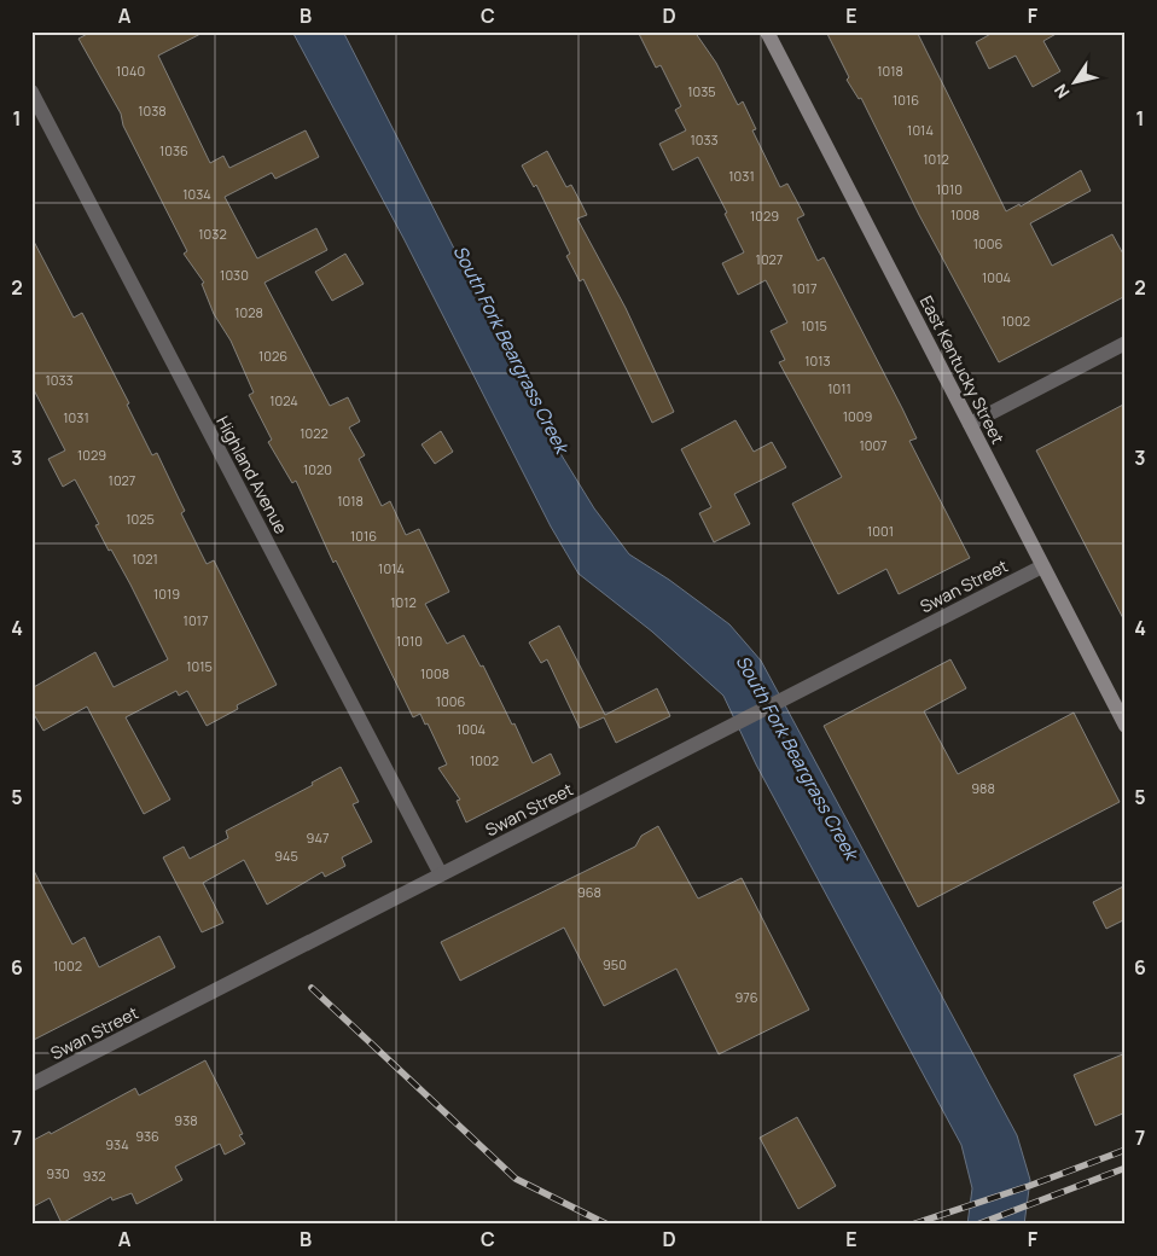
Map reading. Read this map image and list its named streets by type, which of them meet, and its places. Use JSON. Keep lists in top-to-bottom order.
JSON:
{
  "streets": {
    "street": ["East Kentucky Street", "Highland Avenue", "Swan Street"]
  },
  "crossings": [
    ["East Kentucky Street", "Swan Street"],
    ["Highland Avenue", "Swan Street"]
  ],
  "water": ["South Fork Beargrass Creek"],
  "house_numbers": [
    "1040",
    "1018",
    "1035",
    "1016",
    "1038",
    "1014",
    "1033",
    "1036",
    "1012",
    "1031",
    "1010",
    "1034",
    "1008",
    "1029",
    "1032",
    "1006",
    "1027",
    "1030",
    "1004",
    "1017",
    "1028",
    "1002",
    "1015",
    "1026",
    "1013",
    "1033",
    "1011",
    "1024",
    "1009",
    "1031",
    "1022",
    "1007",
    "1029",
    "1020",
    "1027",
    "1018",
    "1025",
    "1001",
    "1016",
    "1021",
    "1014",
    "1019",
    "1012",
    "1017",
    "1010",
    "1015",
    "1008",
    "1006",
    "1004",
    "1002",
    "988",
    "947",
    "945",
    "968",
    "950",
    "1002",
    "976",
    "938",
    "936",
    "934",
    "930",
    "932"
  ],
  "north": "bottom left",
  "grid": {
    "columns": [
      "A",
      "B",
      "C",
      "D",
      "E",
      "F"
    ],
    "rows": [
      "1",
      "2",
      "3",
      "4",
      "5",
      "6",
      "7"
    ]
  }
}
